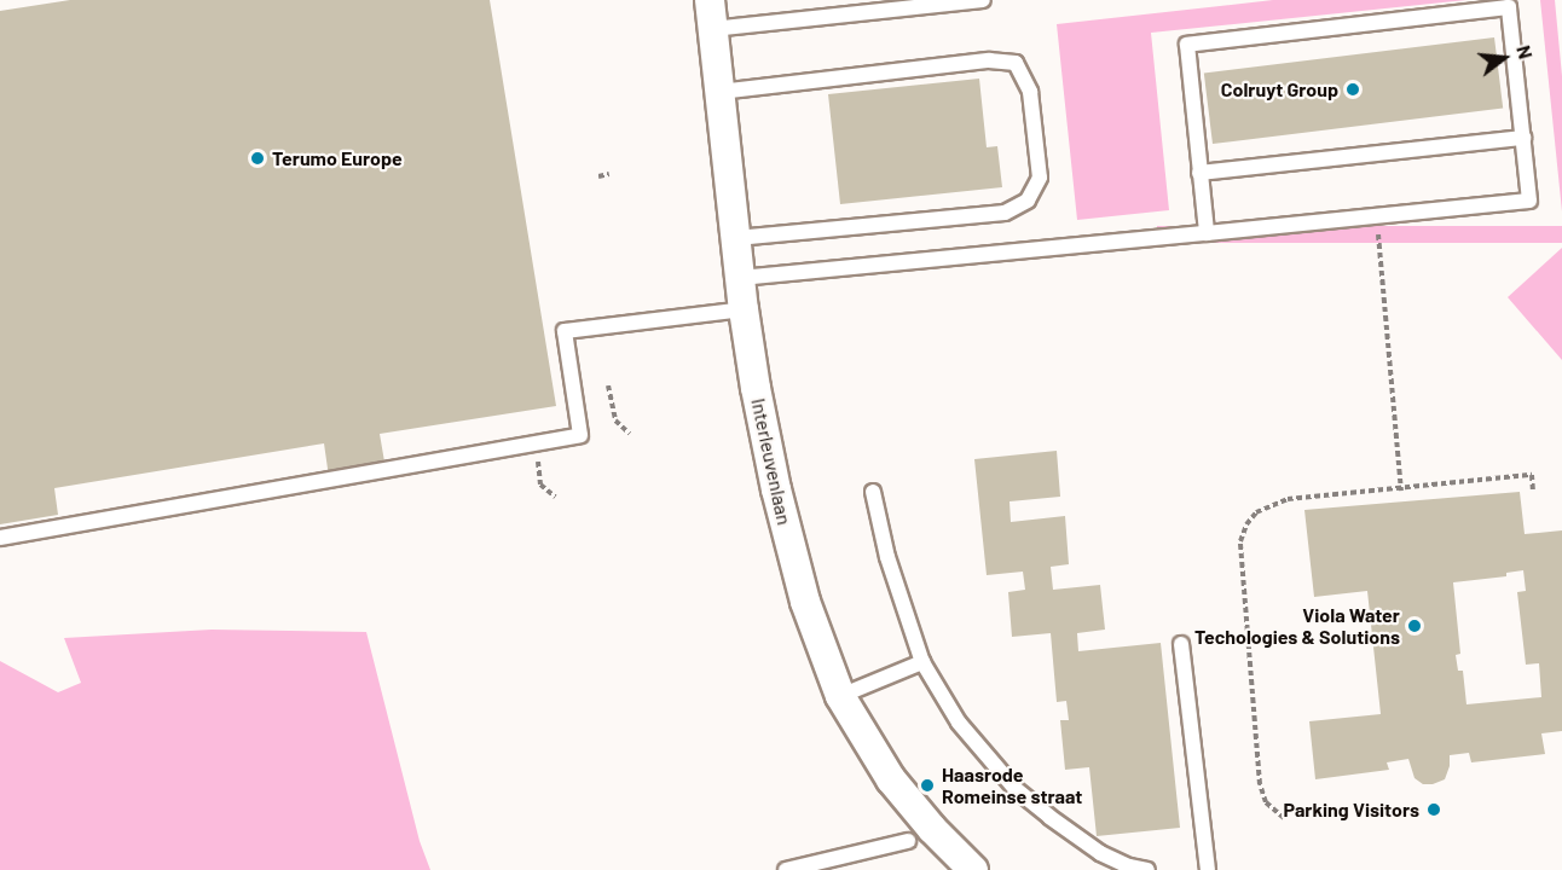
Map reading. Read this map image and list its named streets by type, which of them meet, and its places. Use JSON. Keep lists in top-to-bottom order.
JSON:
{
  "streets": {
    "street": ["Interleuvenlaan"]
  },
  "places": [
    "Colruyt Group",
    "Terumo Europe",
    "Viola Water Techologies & Solutions",
    "Haasrode Romeinse straat",
    "Parking Visitors"
  ],
  "north": "right"
}
